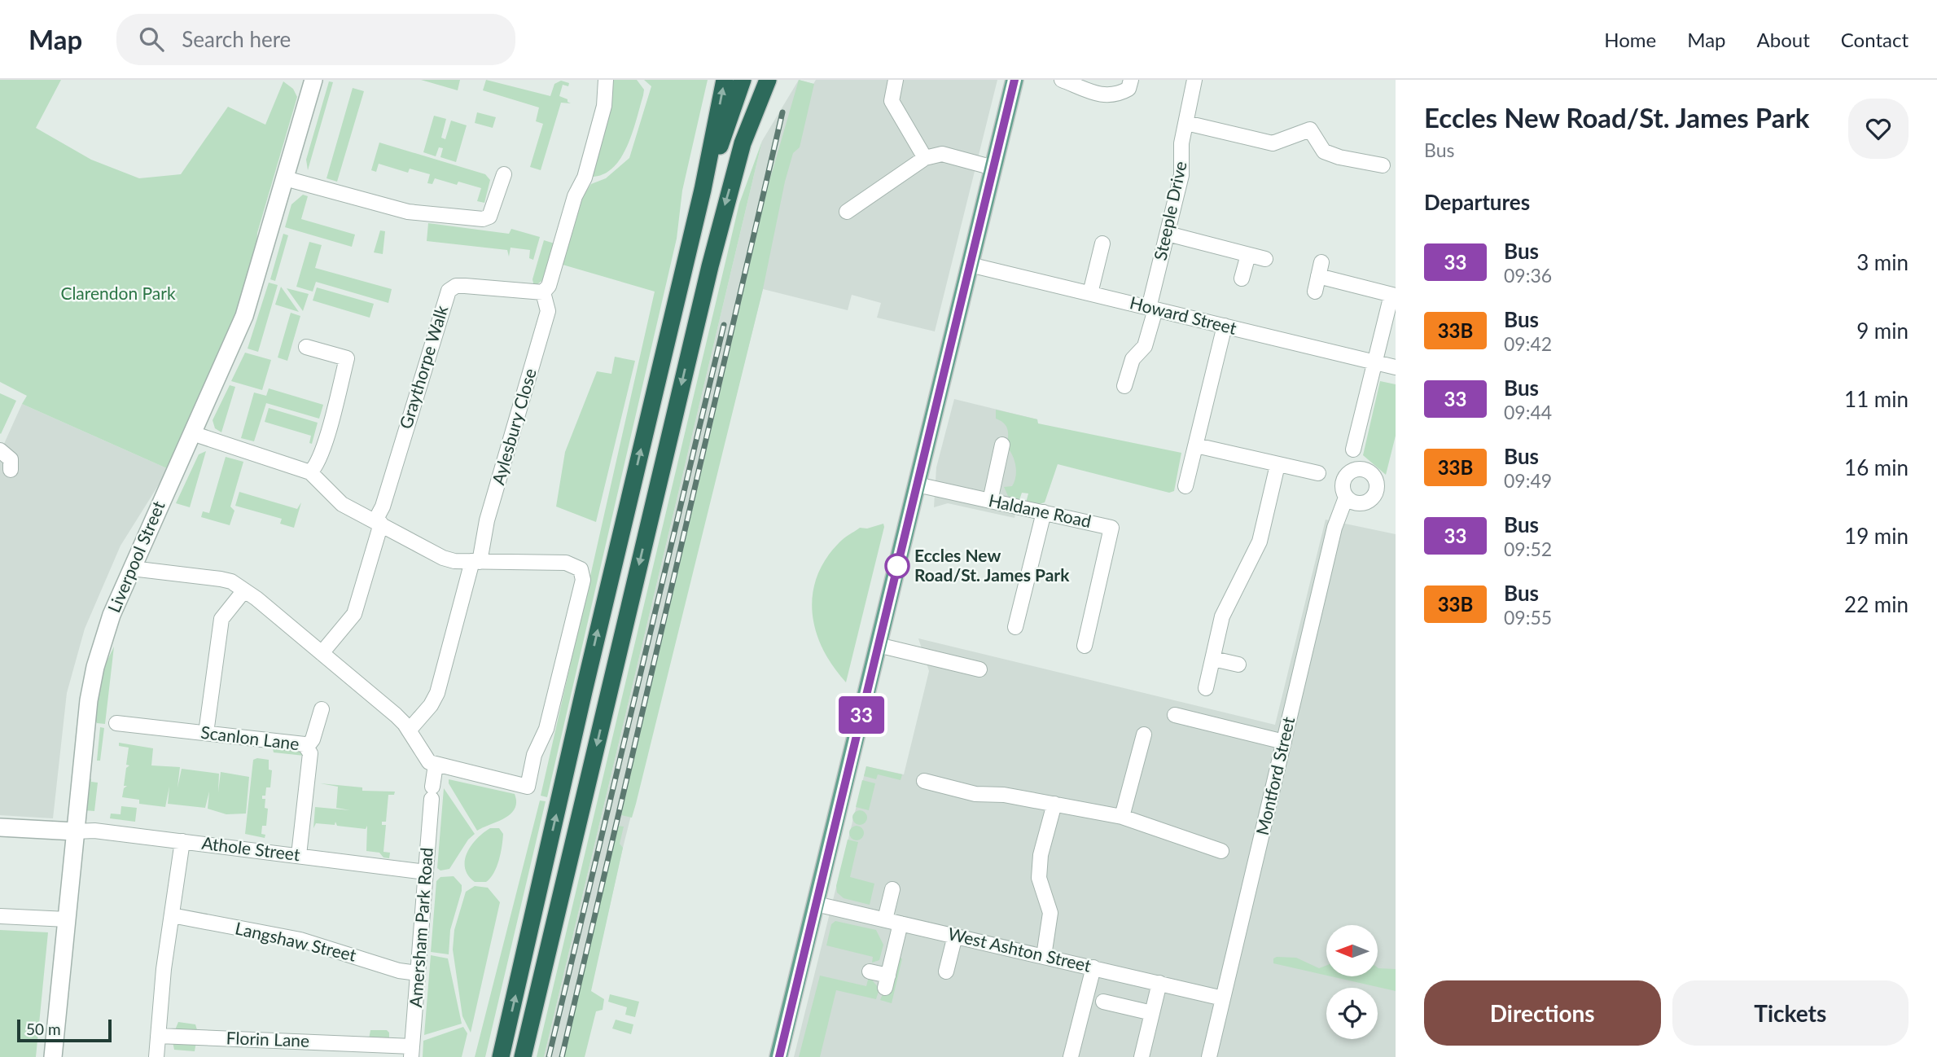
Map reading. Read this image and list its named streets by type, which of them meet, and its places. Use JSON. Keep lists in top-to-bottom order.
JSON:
{
  "streets": {
    "street": [
      "Steeple Drive",
      "Howard Street",
      "Graythorpe Walk",
      "Aylesbury Close",
      "Haldane Road",
      "Liverpool Street",
      "Scanlon Lane",
      "Montford Street",
      "Athole Street",
      "Amersham Park Road",
      "Langshaw Street",
      "West Ashton Street",
      "Florin Lane"
    ]
  },
  "crossings": [
    ["Steeple Drive", "Howard Street"],
    ["Graythorpe Walk", "Aylesbury Close"],
    ["Liverpool Street", "Athole Street"],
    ["Scanlon Lane", "Athole Street"],
    ["Montford Street", "West Ashton Street"],
    ["Athole Street", "Amersham Park Road"],
    ["Amersham Park Road", "Langshaw Street"],
    ["Amersham Park Road", "Florin Lane"]
  ],
  "parks": ["Clarendon Park"],
  "places": ["Eccles New Road/St. James Park"],
  "lines": ["bus line 33"],
  "scale_bar": "50 m",
  "north": "left",
  "page": {
    "header": "Map",
    "search": "Search here",
    "nav": [
      "Home",
      "Map",
      "About",
      "Contact"
    ],
    "on_map": "33",
    "heading": [
      ["Eccles New Road/St. James Park", "Bus"],
      "Departures"
    ],
    "list": [
      {
        "mark": "33",
        "name": "Bus",
        "note": "09:36",
        "value": "3 min"
      },
      {
        "mark": "33B",
        "name": "Bus",
        "note": "09:42",
        "value": "9 min"
      },
      {
        "mark": "33",
        "name": "Bus",
        "note": "09:44",
        "value": "11 min"
      },
      {
        "mark": "33B",
        "name": "Bus",
        "note": "09:49",
        "value": "16 min"
      },
      {
        "mark": "33",
        "name": "Bus",
        "note": "09:52",
        "value": "19 min"
      },
      {
        "mark": "33B",
        "name": "Bus",
        "note": "09:55",
        "value": "22 min"
      }
    ],
    "buttons": ["Directions", "Tickets"],
    "scale": "50 m"
  }
}
